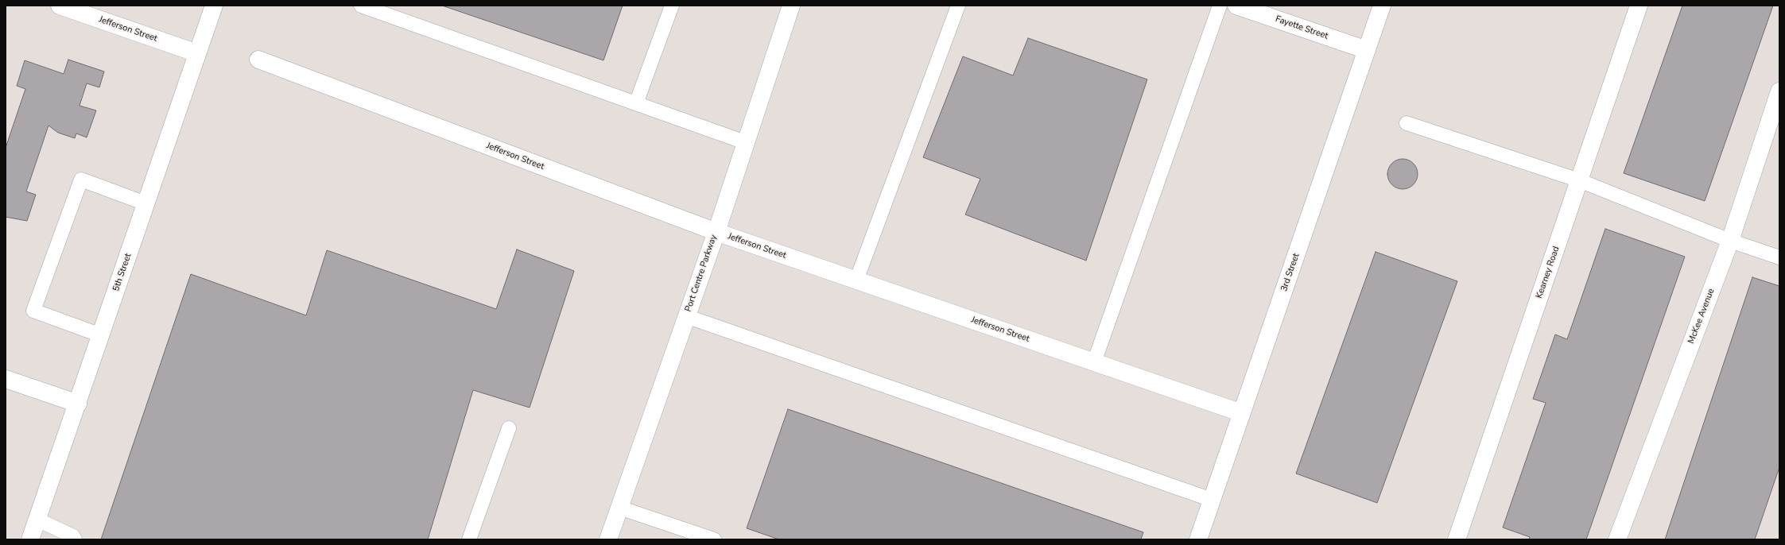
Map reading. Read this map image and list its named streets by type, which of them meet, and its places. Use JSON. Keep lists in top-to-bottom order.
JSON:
{
  "streets": {
    "street": [
      "Fayette Street",
      "Jefferson Street",
      "5th Street",
      "3rd Street",
      "Kearney Road",
      "Port Centre Parkway",
      "McKee Avenue"
    ]
  },
  "crossings": [
    ["Fayette Street", "3rd Street"],
    ["Jefferson Street", "5th Street"],
    ["Jefferson Street", "3rd Street"],
    ["Jefferson Street", "Port Centre Parkway"]
  ]
}
